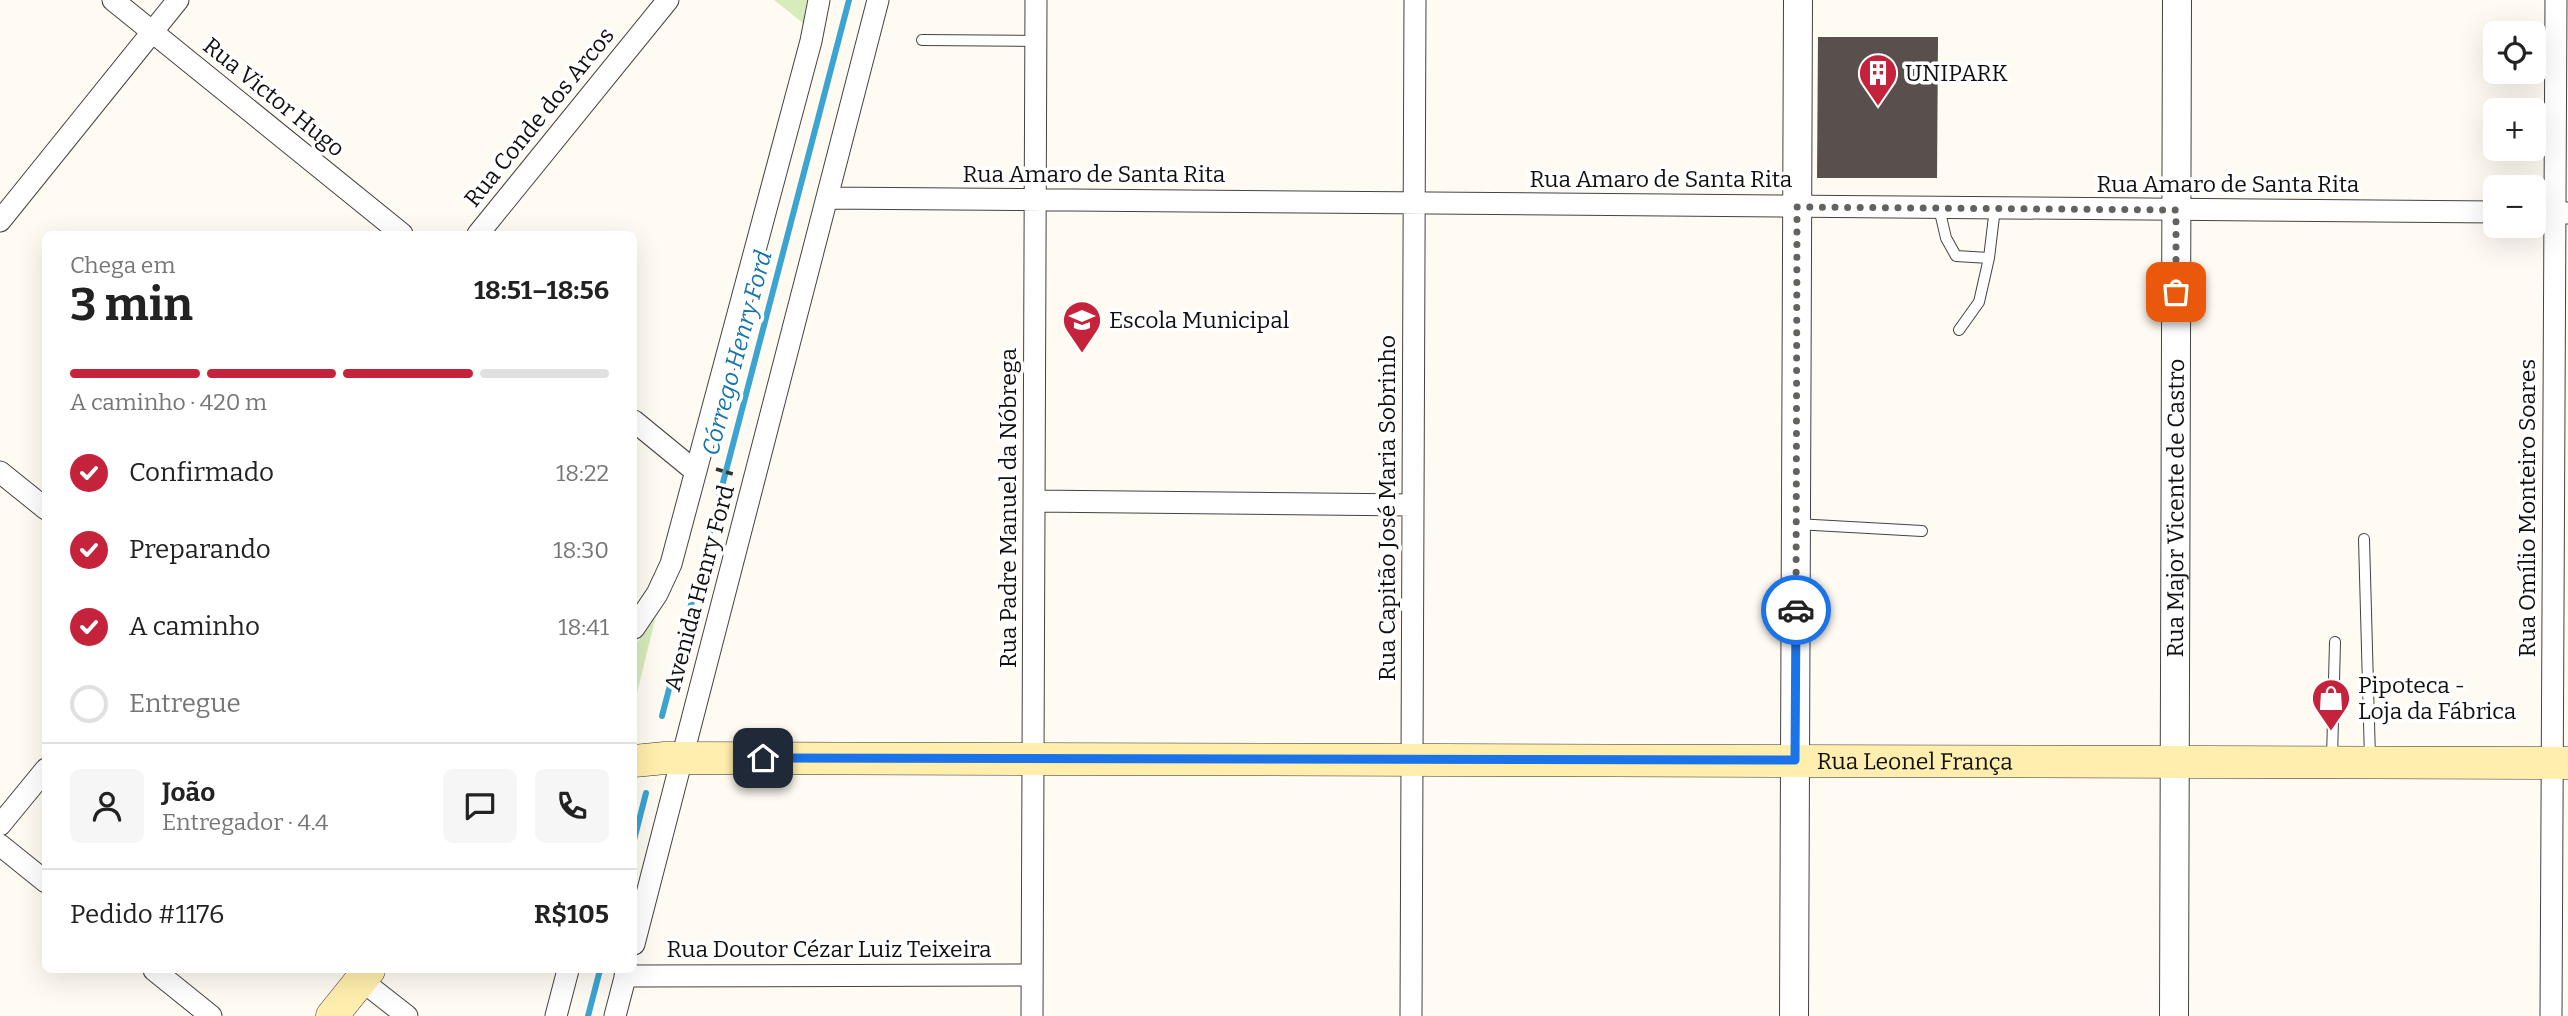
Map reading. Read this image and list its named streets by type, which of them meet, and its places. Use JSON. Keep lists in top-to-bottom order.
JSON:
{
  "streets": {
    "main road": ["Rua Leonel França"],
    "street": [
      "Rua Victor Hugo",
      "Rua Conde dos Arcos",
      "Rua Amaro de Santa Rita",
      "Rua Padre Manuel da Nóbrega",
      "Rua Capitão José Maria Sobrinho",
      "Rua Major Vicente de Castro",
      "Rua Omílio Monteiro Soares",
      "Avenida Henry Ford",
      "Rua Doutor Cézar Luiz Teixeira"
    ]
  },
  "crossings": [
    ["Rua Amaro de Santa Rita", "Rua Padre Manuel da Nóbrega"],
    ["Rua Amaro de Santa Rita", "Rua Capitão José Maria Sobrinho"],
    ["Rua Amaro de Santa Rita", "Rua Major Vicente de Castro"],
    ["Rua Amaro de Santa Rita", "Avenida Henry Ford"],
    ["Rua Padre Manuel da Nóbrega", "Rua Leonel França"],
    ["Rua Padre Manuel da Nóbrega", "Rua Doutor Cézar Luiz Teixeira"],
    ["Rua Capitão José Maria Sobrinho", "Rua Leonel França"],
    ["Rua Major Vicente de Castro", "Rua Leonel França"],
    ["Rua Omílio Monteiro Soares", "Rua Leonel França"],
    ["Avenida Henry Ford", "Rua Leonel França"]
  ],
  "water": ["Córrego Henry Ford"],
  "places": {
    "building": ["UNIPARK"],
    "school or university": ["Escola Municipal"],
    "shop": ["Pipoteca - Loja da Fábrica"]
  },
  "page": {
    "map_buttons": ["+", "−"],
    "heading": ["3 min", "Chega em", "18:51–18:56"],
    "panel": [
      "João",
      "Entregador · 4.4",
      "Pedido #1176",
      "R$105"
    ],
    "bar": "A caminho · 420 m",
    "list": [
      ["Confirmado", "18:22"],
      ["Preparando", "18:30"],
      ["A caminho", "18:41"],
      "Entregue"
    ]
  }
}
